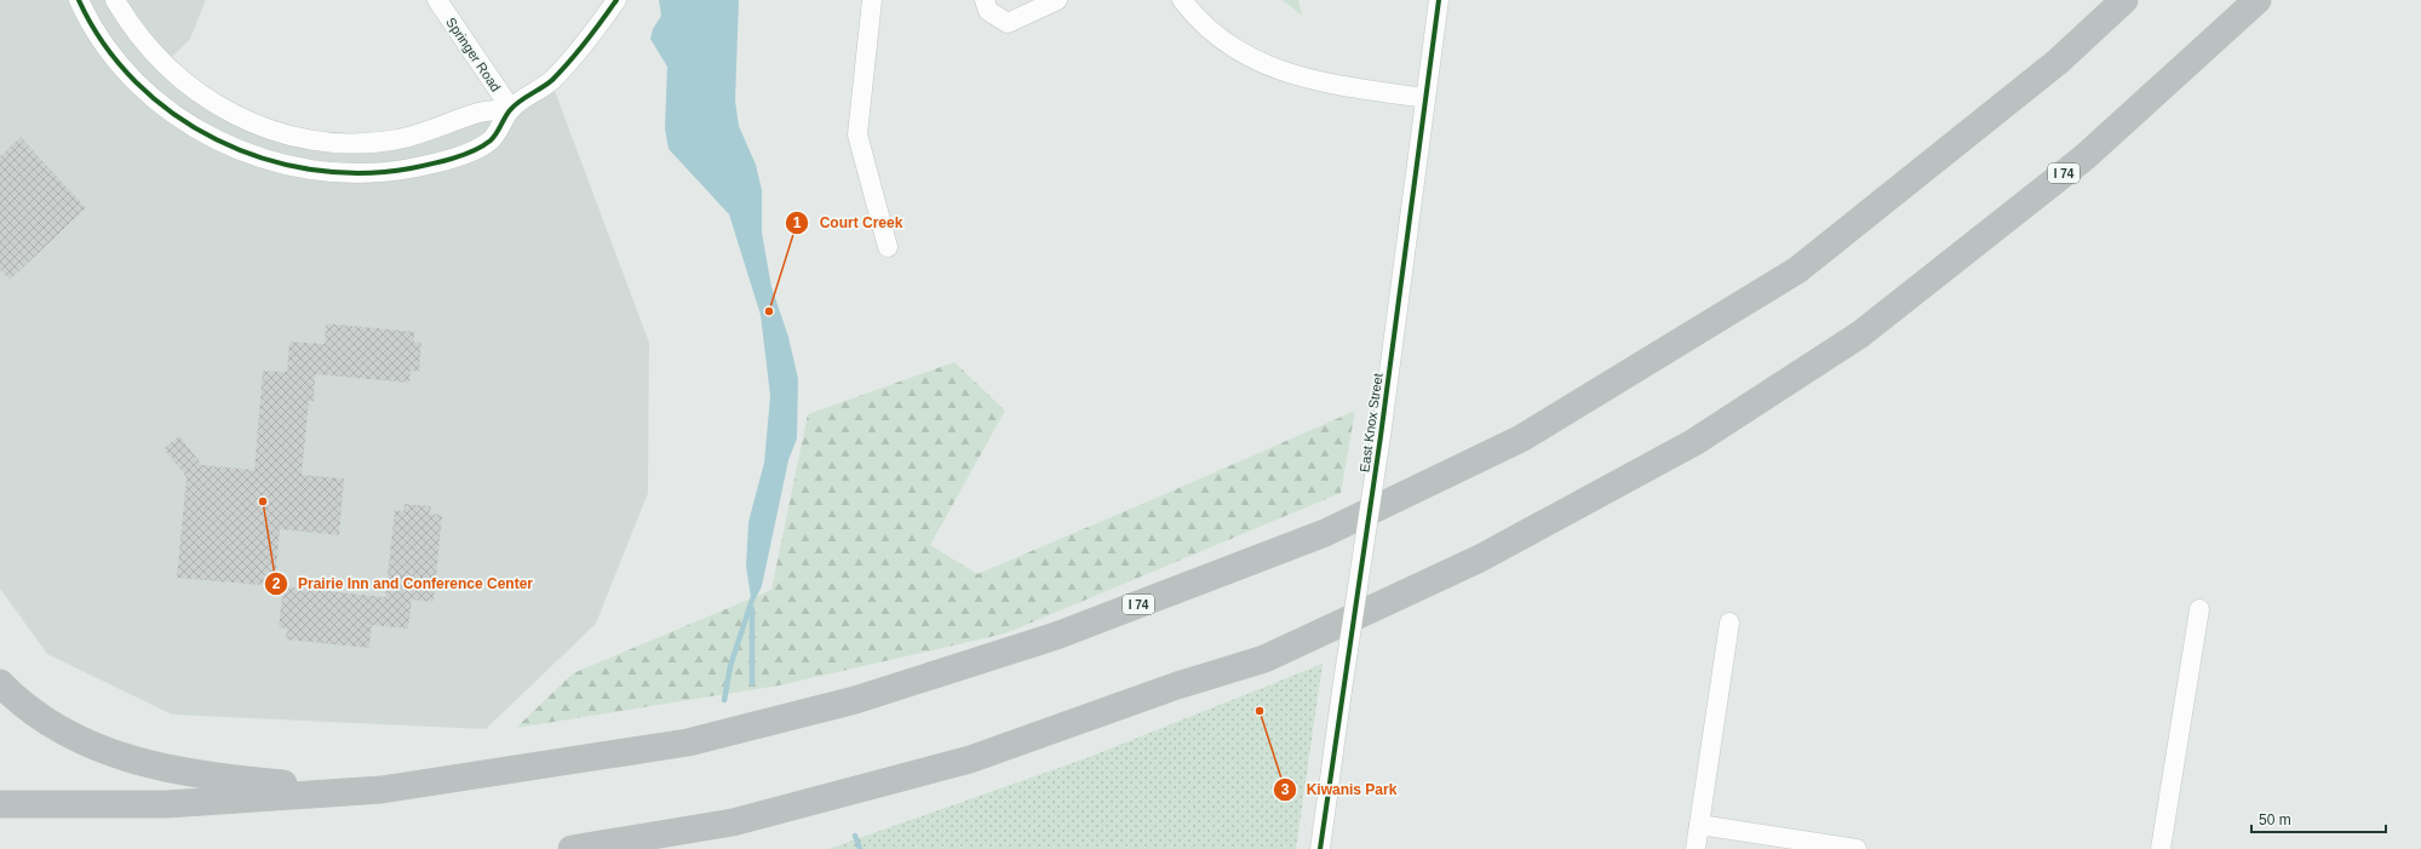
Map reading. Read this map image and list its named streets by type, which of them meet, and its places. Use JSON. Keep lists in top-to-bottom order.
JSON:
{
  "streets": {
    "highway": ["I 74"],
    "street": ["Springer Road", "East Knox Street"]
  },
  "places": ["Court Creek", "Prairie Inn and Conference Center", "Kiwanis Park"],
  "scale_bar": "50 m"
}
